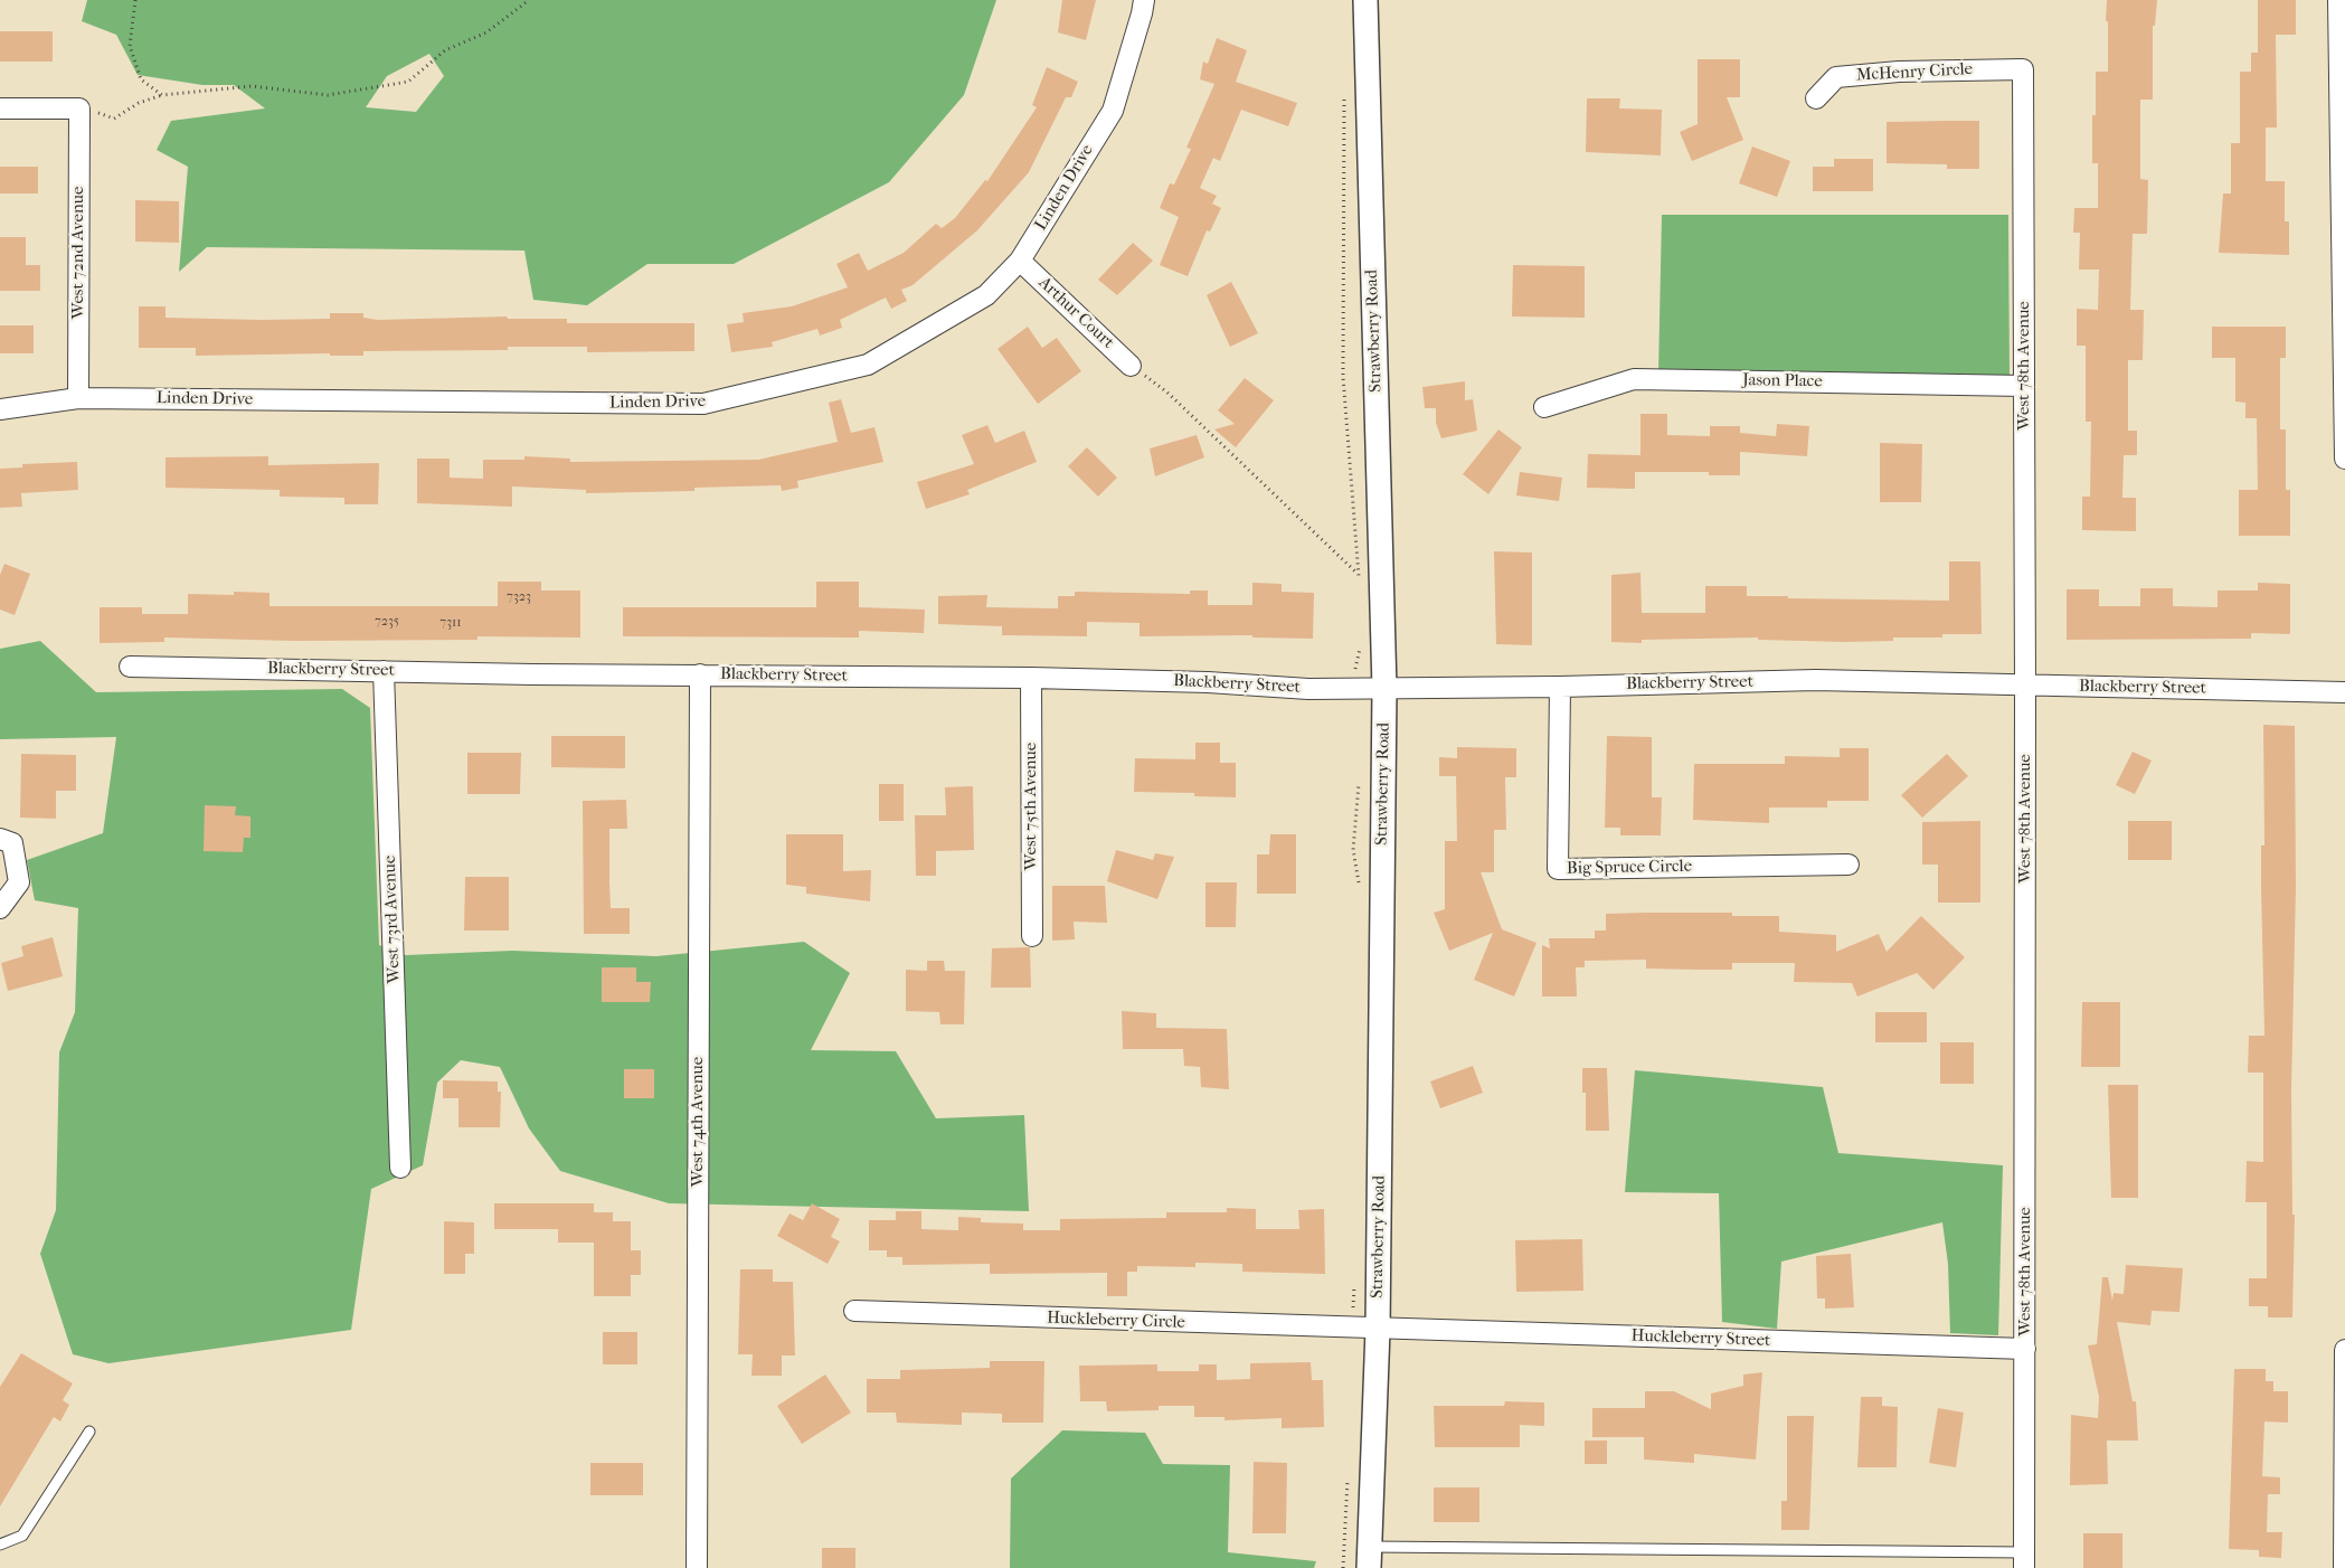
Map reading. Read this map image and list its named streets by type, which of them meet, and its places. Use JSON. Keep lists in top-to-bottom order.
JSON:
{
  "streets": {
    "street": [
      "McHenry Circle",
      "Linden Drive",
      "West 72nd Avenue",
      "Arthur Court",
      "Strawberry Road",
      "West 78th Avenue",
      "Jason Place",
      "Blackberry Street",
      "West 75th Avenue",
      "Big Spruce Circle",
      "West 73rd Avenue",
      "West 74th Avenue",
      "Huckleberry Circle",
      "Huckleberry Street"
    ]
  },
  "crossings": [
    ["McHenry Circle", "West 78th Avenue"],
    ["Linden Drive", "West 72nd Avenue"],
    ["Linden Drive", "Arthur Court"],
    ["Strawberry Road", "Blackberry Street"],
    ["Strawberry Road", "Huckleberry Circle"],
    ["Strawberry Road", "Huckleberry Street"],
    ["West 78th Avenue", "Jason Place"],
    ["West 78th Avenue", "Blackberry Street"],
    ["West 78th Avenue", "Huckleberry Street"],
    ["Blackberry Street", "West 75th Avenue"],
    ["Blackberry Street", "Big Spruce Circle"],
    ["Blackberry Street", "West 73rd Avenue"],
    ["Blackberry Street", "West 74th Avenue"],
    ["Huckleberry Circle", "Huckleberry Street"]
  ],
  "house_numbers": ["7323", "7235", "7311"]
}
